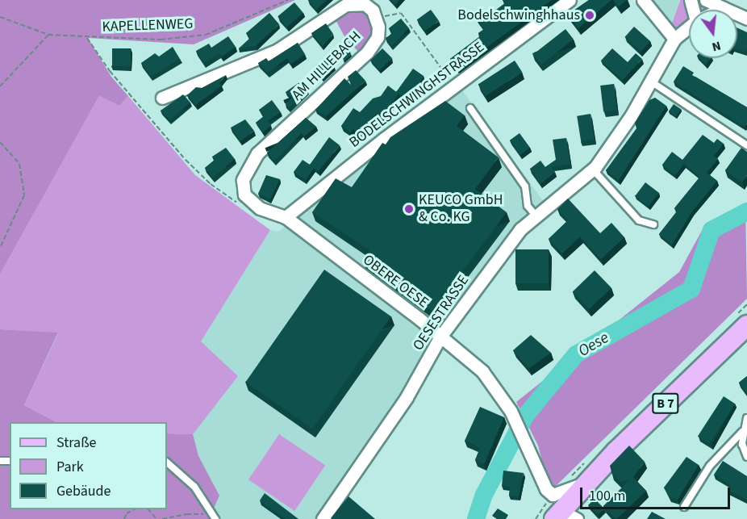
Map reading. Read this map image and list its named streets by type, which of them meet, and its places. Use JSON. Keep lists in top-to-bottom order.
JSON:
{
  "streets": {
    "main road": ["B 7"],
    "street": [
      "AM HILLEBACH",
      "BODELSCHWINGHSTRASSE",
      "OBERE OESE",
      "OESESTRASSE"
    ],
    "path": ["KAPELLENWEG"]
  },
  "crossings": [
    ["AM HILLEBACH", "BODELSCHWINGHSTRASSE"],
    ["AM HILLEBACH", "OBERE OESE"],
    ["BODELSCHWINGHSTRASSE", "OBERE OESE"],
    ["OBERE OESE", "OESESTRASSE"],
    ["OBERE OESE", "B 7"]
  ],
  "water": ["Oese"],
  "places": ["Bodelschwinghhaus", "KEUCO GmbH & Co. KG"],
  "legend": ["Straße", "Park", "Gebäude"],
  "scale_bar": "100 m",
  "north": "bottom"
}
